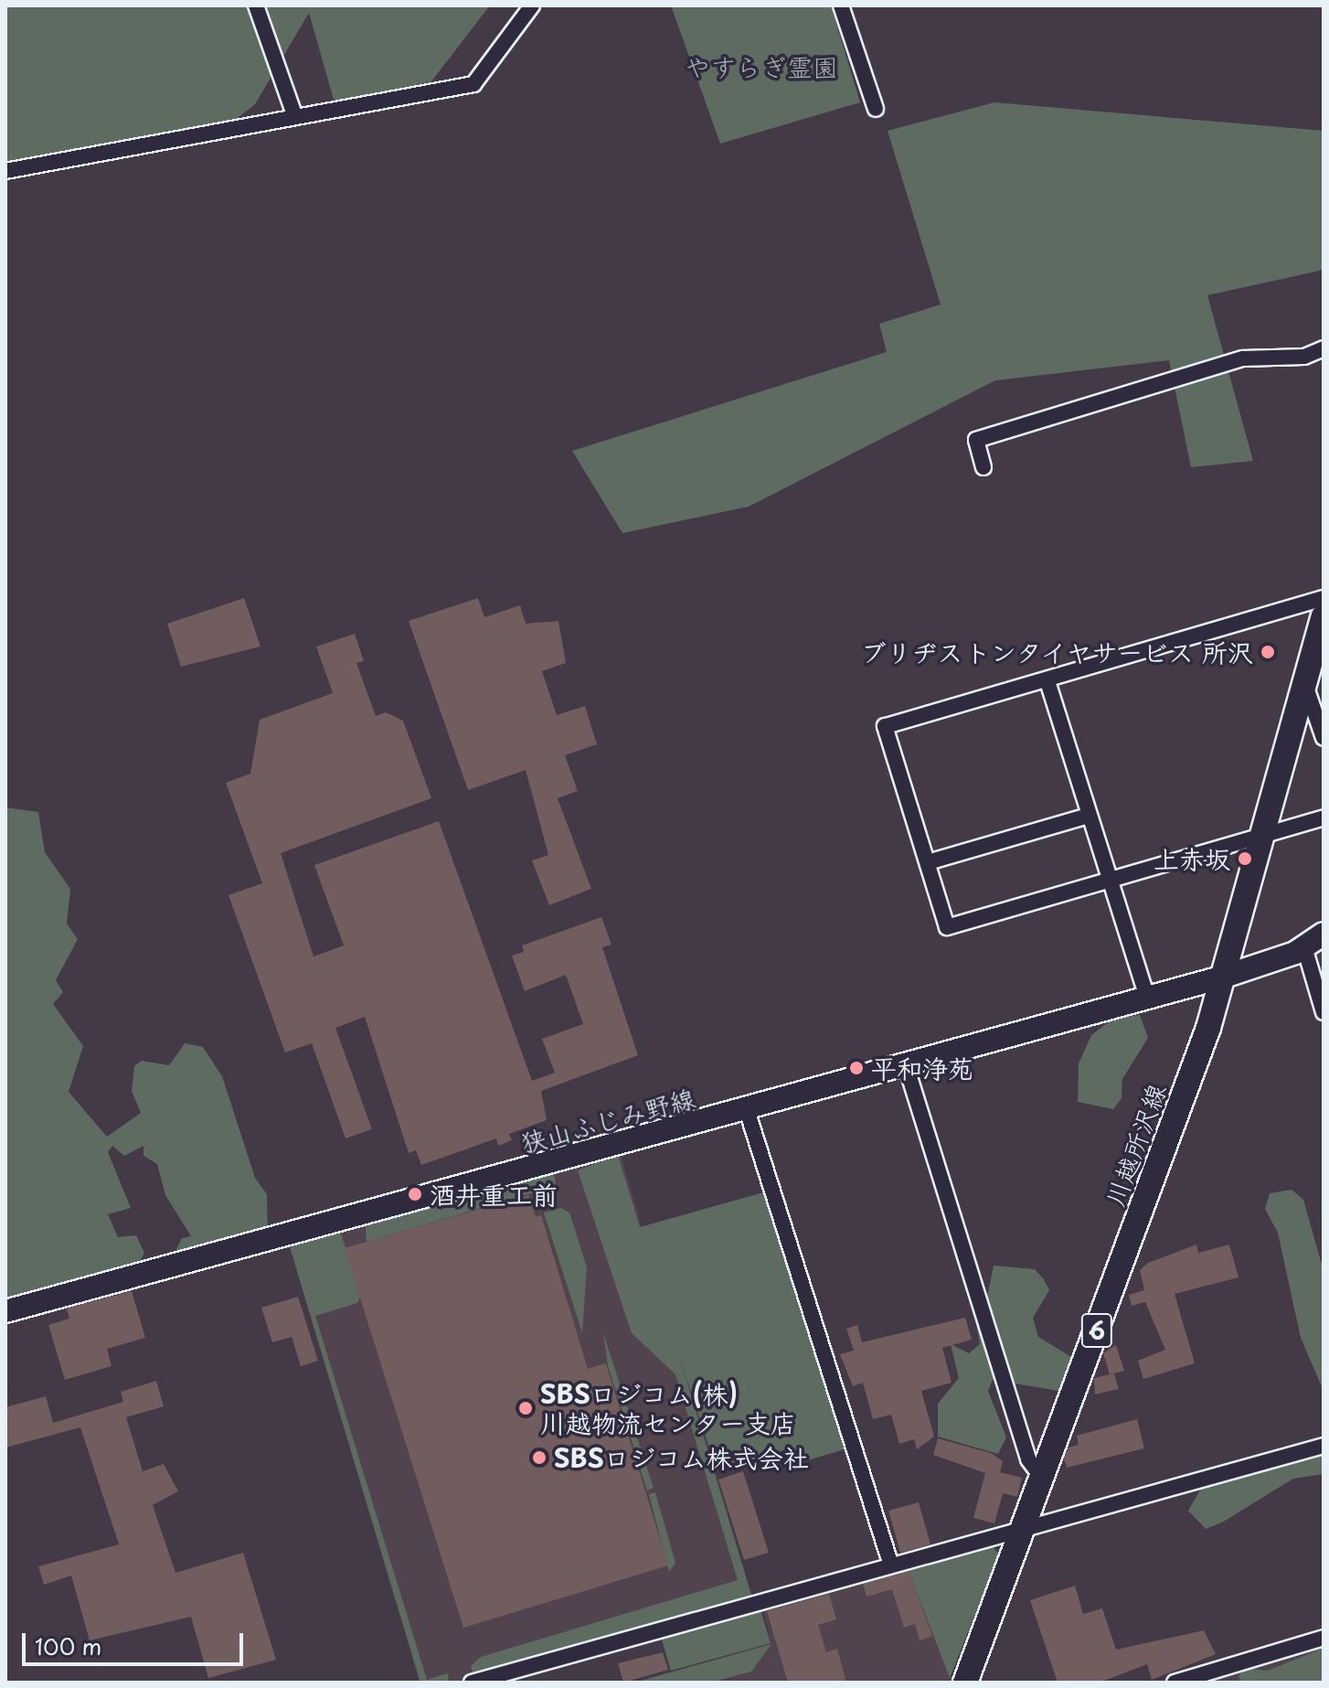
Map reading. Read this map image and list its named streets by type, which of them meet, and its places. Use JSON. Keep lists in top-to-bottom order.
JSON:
{
  "streets": {
    "main road": ["狭山ふじみ野線", "川越所沢線", "6"]
  },
  "crossings": [
    ["狭山ふじみ野線", "川越所沢線"]
  ],
  "parks": ["やすらぎ霊園"],
  "places": [
    "ブリヂストンタイヤサービス 所沢",
    "上赤坂",
    "平和浄苑",
    "酒井重工前",
    "SBSロジコム(株) 川越物流センター支店",
    "SBSロジコム株式会社"
  ],
  "scale_bar": "100 m"
}
